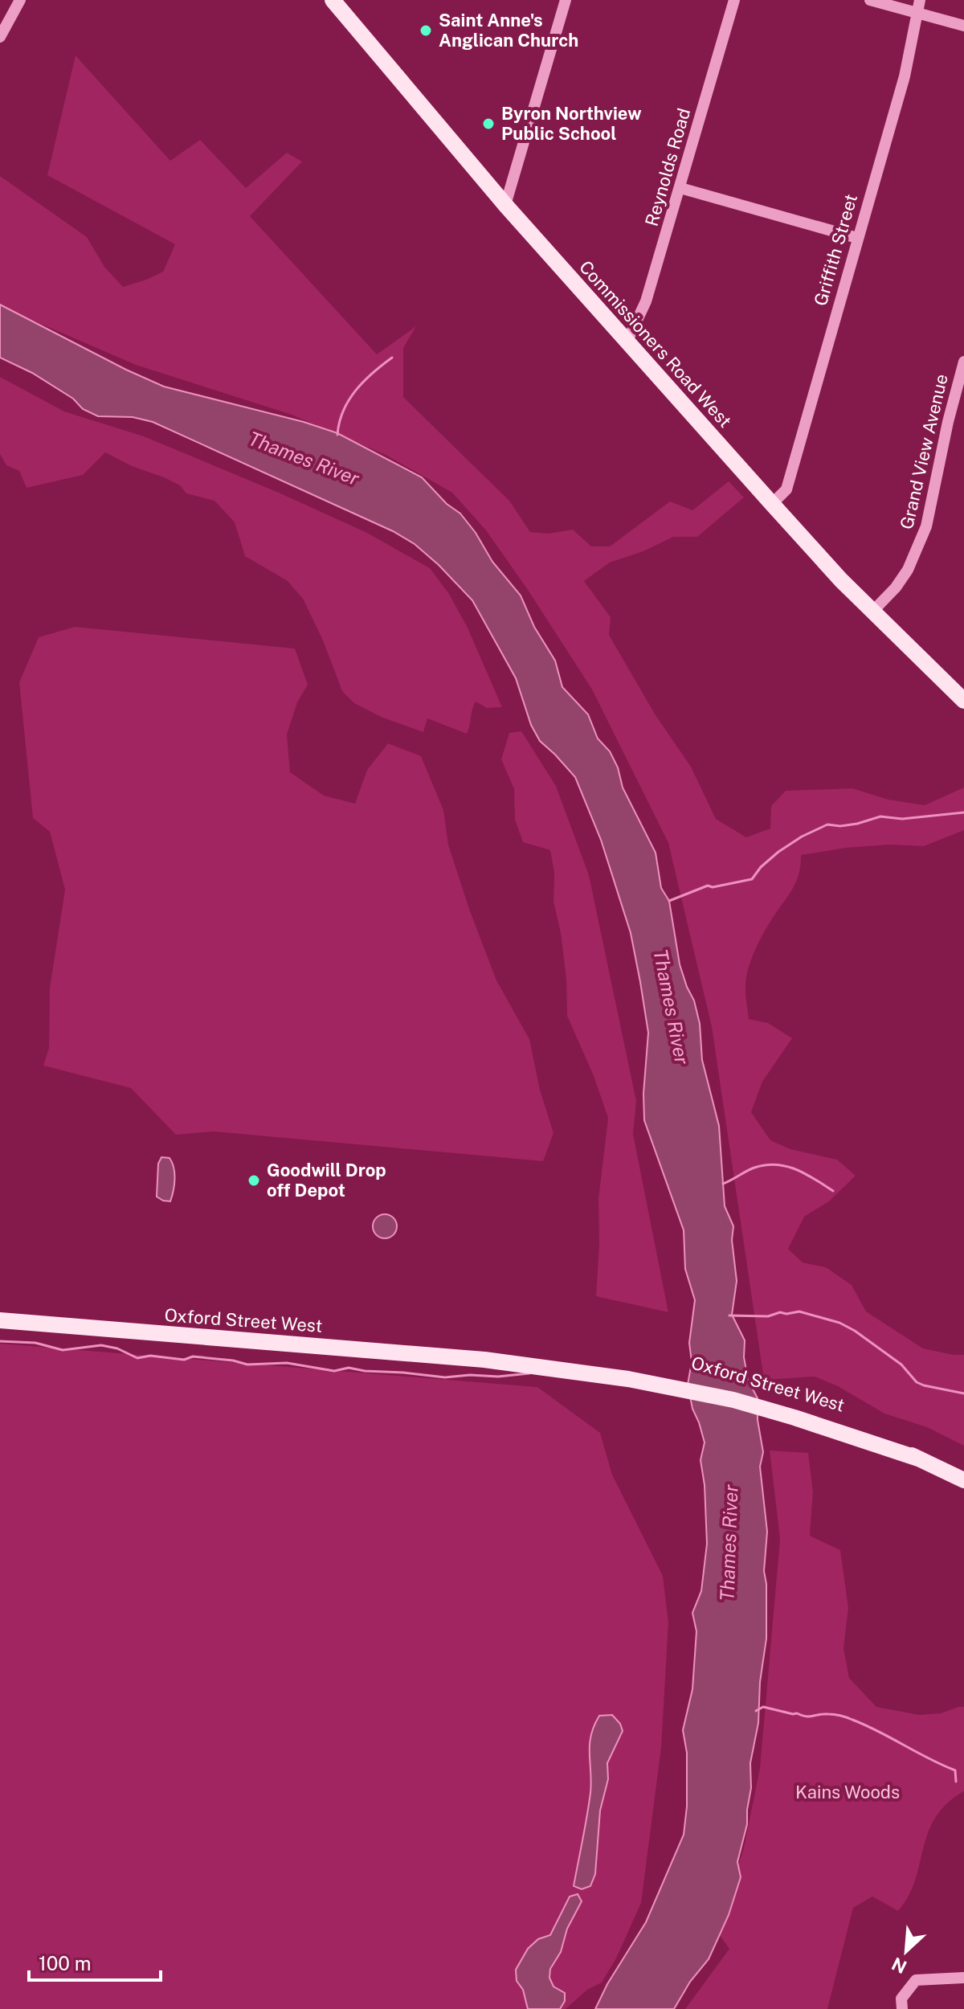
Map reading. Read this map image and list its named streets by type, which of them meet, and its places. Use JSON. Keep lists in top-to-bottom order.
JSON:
{
  "streets": {
    "main road": ["Commissioners Road West", "Oxford Street West"],
    "street": ["Reynolds Road", "Griffith Street", "Grand View Avenue"]
  },
  "crossings": [
    ["Reynolds Road", "Commissioners Road West"],
    ["Griffith Street", "Commissioners Road West"],
    ["Commissioners Road West", "Grand View Avenue"]
  ],
  "water": ["Thames River"],
  "parks": ["Kains Woods"],
  "places": ["Saint Anne's Anglican Church", "Byron Northview Public School", "Goodwill Drop off Depot"],
  "scale_bar": "100 m",
  "north": "bottom left"
}
